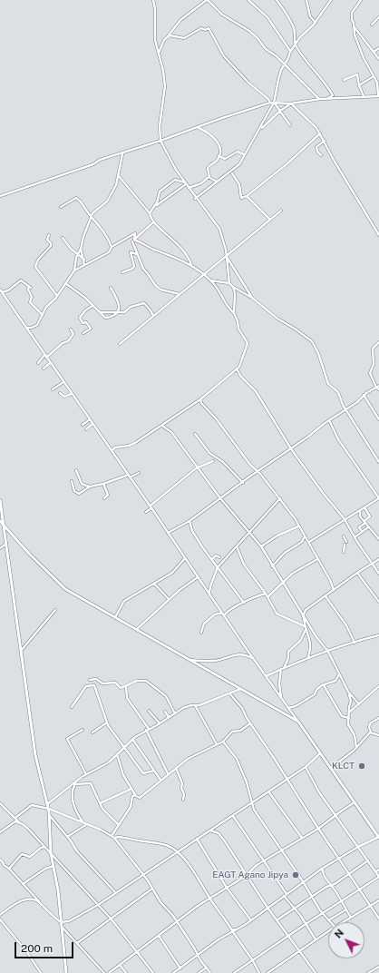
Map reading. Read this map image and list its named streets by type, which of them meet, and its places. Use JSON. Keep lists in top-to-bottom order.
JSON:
{
  "places": ["KLCT", "EAGT Agano Jipya"],
  "scale_bar": "200 m",
  "north": "top left"
}
